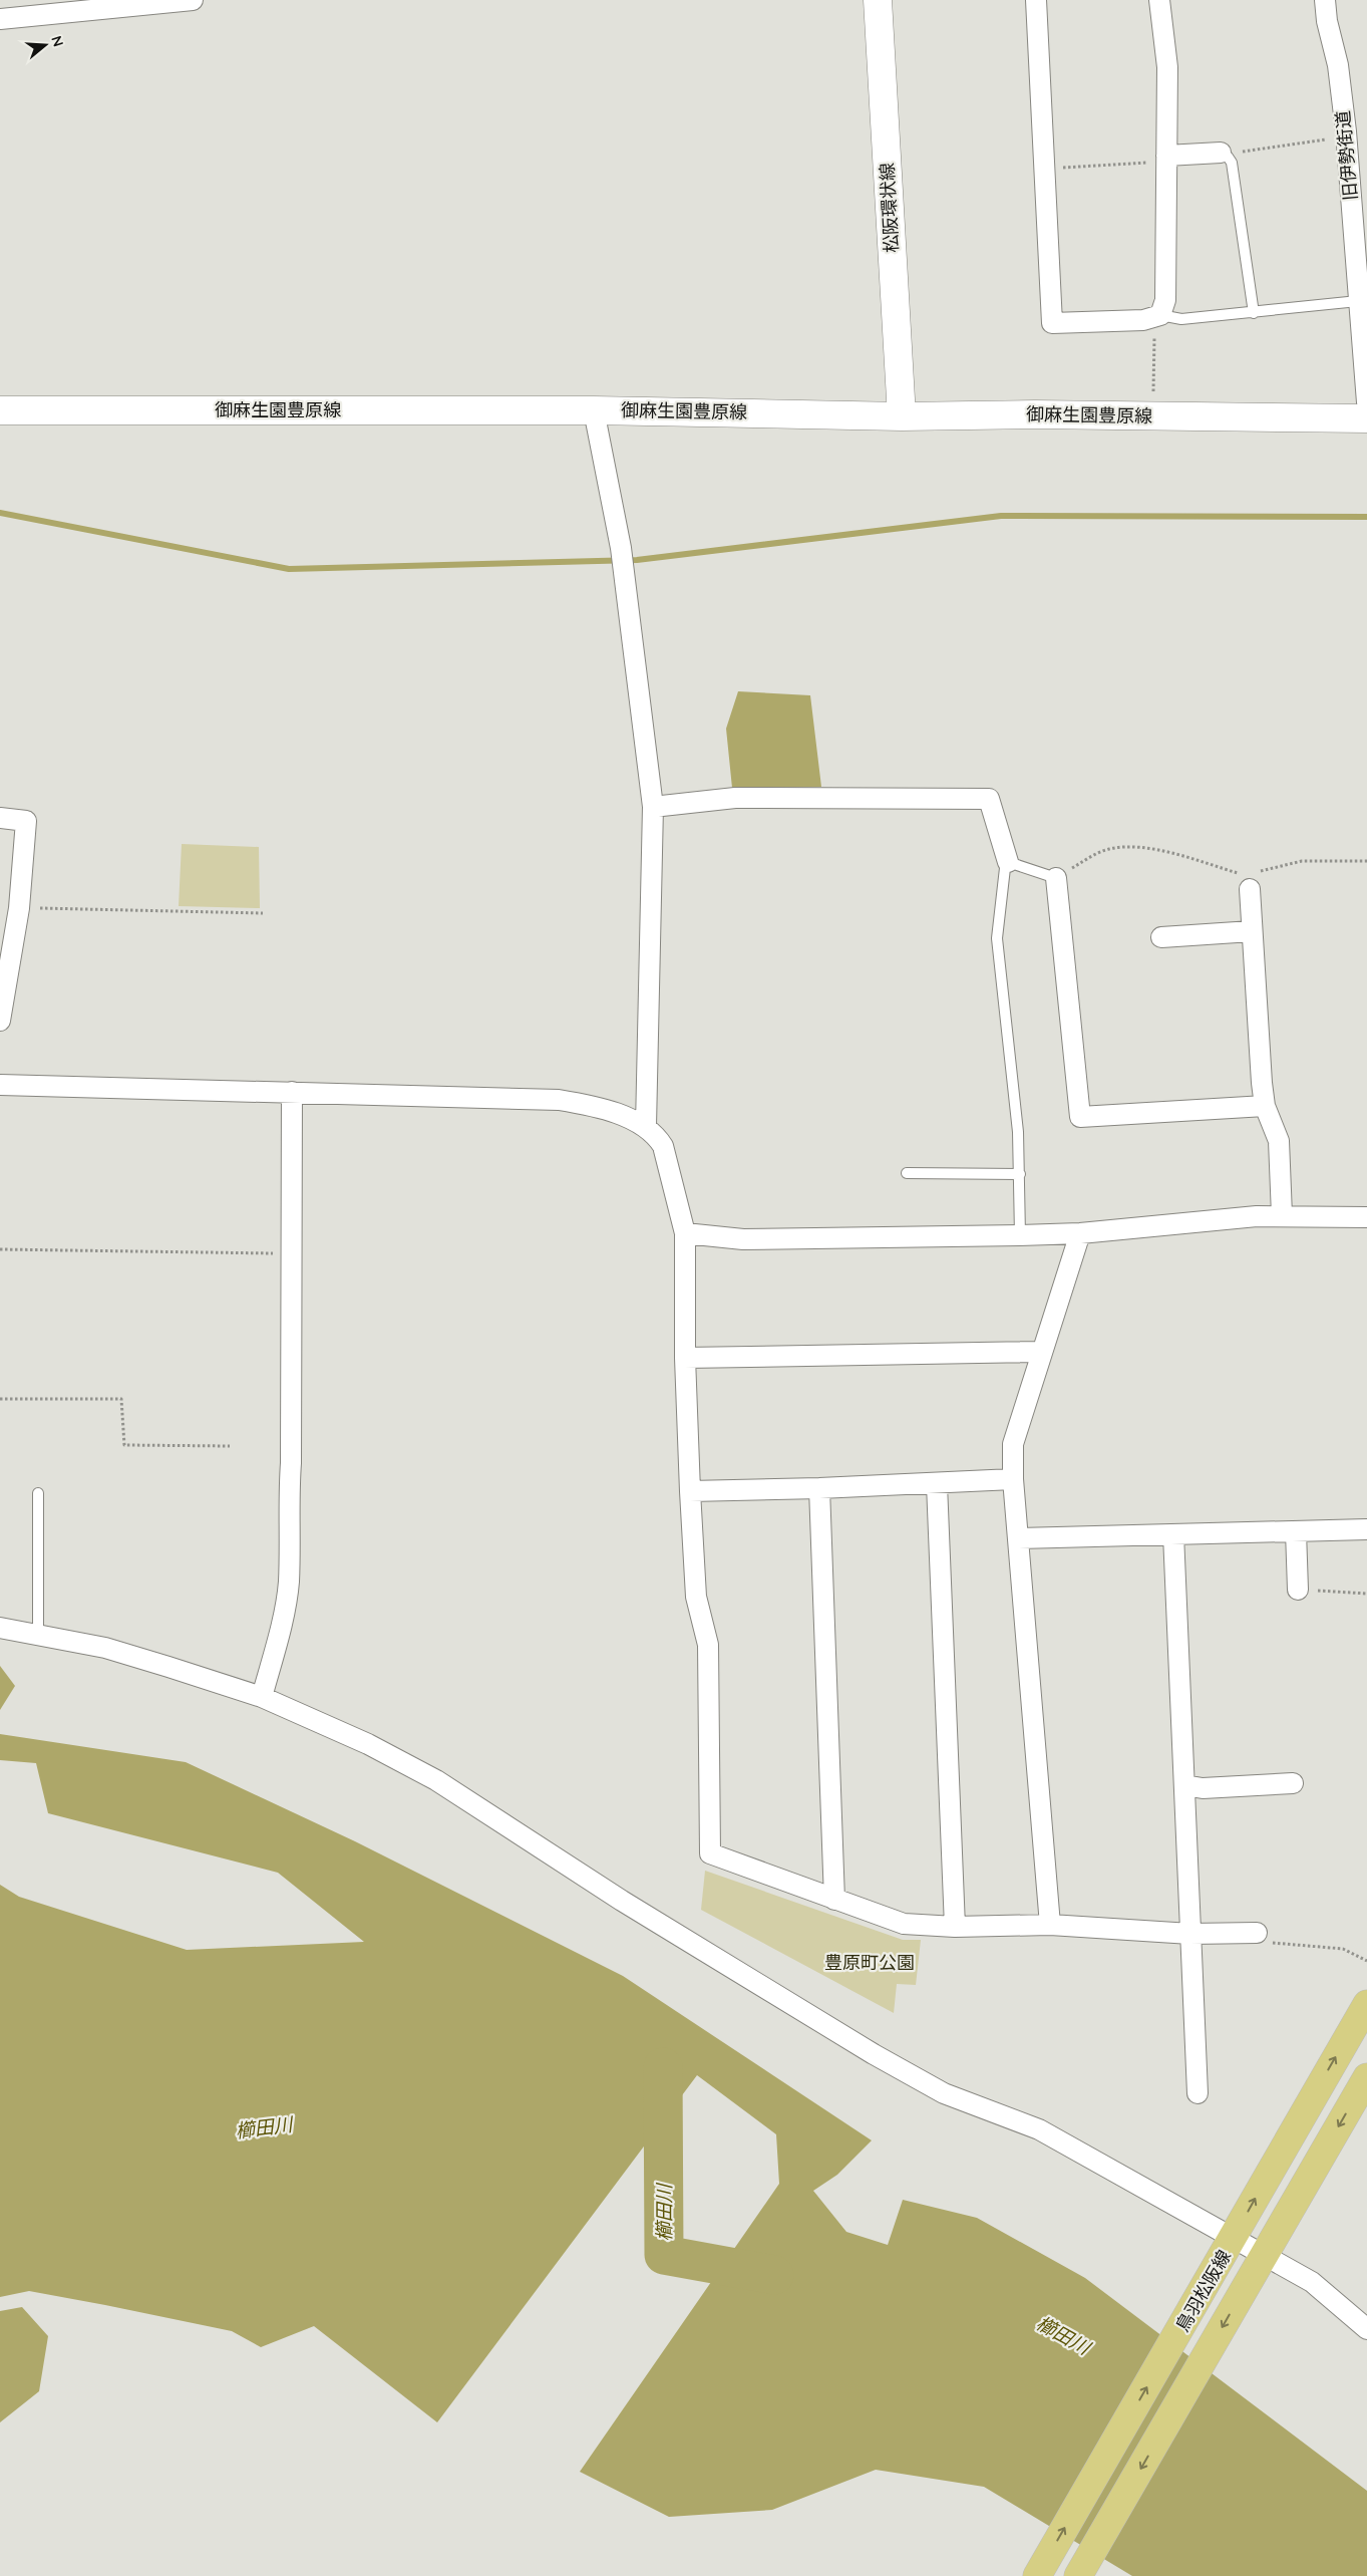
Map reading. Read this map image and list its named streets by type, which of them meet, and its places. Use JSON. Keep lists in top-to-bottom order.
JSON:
{
  "streets": {
    "main road": ["松阪環状線", "御麻生園豊原線", "鳥羽松阪線"],
    "street": ["旧伊勢街道"]
  },
  "crossings": [
    ["松阪環状線", "御麻生園豊原線"]
  ],
  "water": ["櫛田川"],
  "parks": ["豊原町公園"],
  "north": "right"
}
